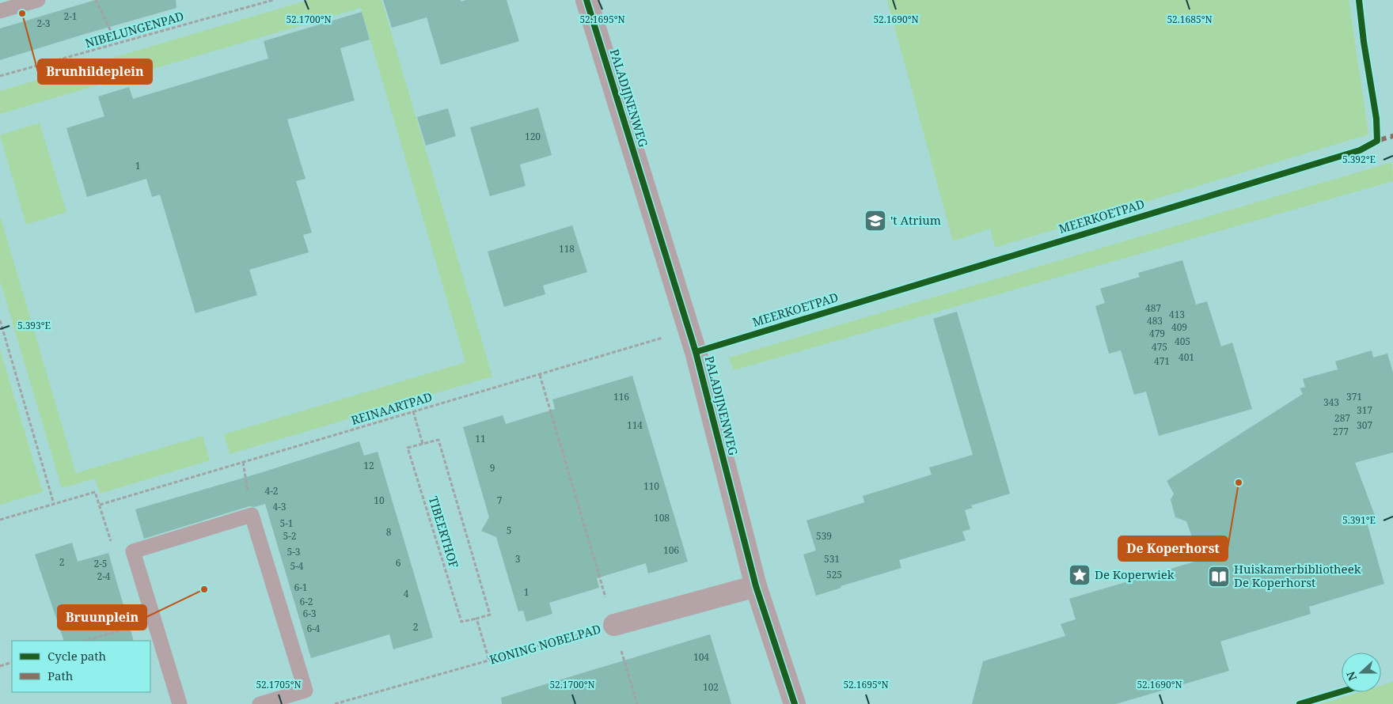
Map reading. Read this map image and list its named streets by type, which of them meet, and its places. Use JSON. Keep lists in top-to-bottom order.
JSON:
{
  "streets": {
    "street": ["PALADIJNENWEG", "KONING NOBELPAD"],
    "path": ["NIBELUNGENPAD", "REINAARTPAD", "TIBEERTHOF"],
    "cycle path": ["MEERKOETPAD"]
  },
  "crossings": [
    ["PALADIJNENWEG", "REINAARTPAD"],
    ["PALADIJNENWEG", "KONING NOBELPAD"]
  ],
  "places": {
    "other": ["Brunhildeplein", "De Koperhorst", "Bruunplein"],
    "school or university": ["'t Atrium"],
    "place": ["De Koperwiek"],
    "library": ["Huiskamerbibliotheek De Koperhorst"]
  },
  "house_numbers": [
    "2-1",
    "2-3",
    "120",
    "1",
    "118",
    "487",
    "413",
    "483",
    "409",
    "479",
    "405",
    "475",
    "401",
    "471",
    "116",
    "371",
    "343",
    "317",
    "287",
    "114",
    "307",
    "277",
    "11",
    "12",
    "9",
    "110",
    "4-2",
    "10",
    "7",
    "4-3",
    "108",
    "5-1",
    "5",
    "8",
    "5-2",
    "539",
    "106",
    "5-3",
    "3",
    "531",
    "2",
    "6",
    "2-5",
    "5-4",
    "525",
    "2-4",
    "6-1",
    "1",
    "4",
    "6-2",
    "6-3",
    "2",
    "6-4",
    "104",
    "102"
  ],
  "legend": ["Cycle path", "Path"],
  "north": "left",
  "coordinates": [
    "52.1700°N",
    "52.1695°N",
    "52.1690°N",
    "52.1685°N",
    "5.392°E",
    "5.393°E",
    "5.391°E",
    "52.1705°N"
  ]
}
